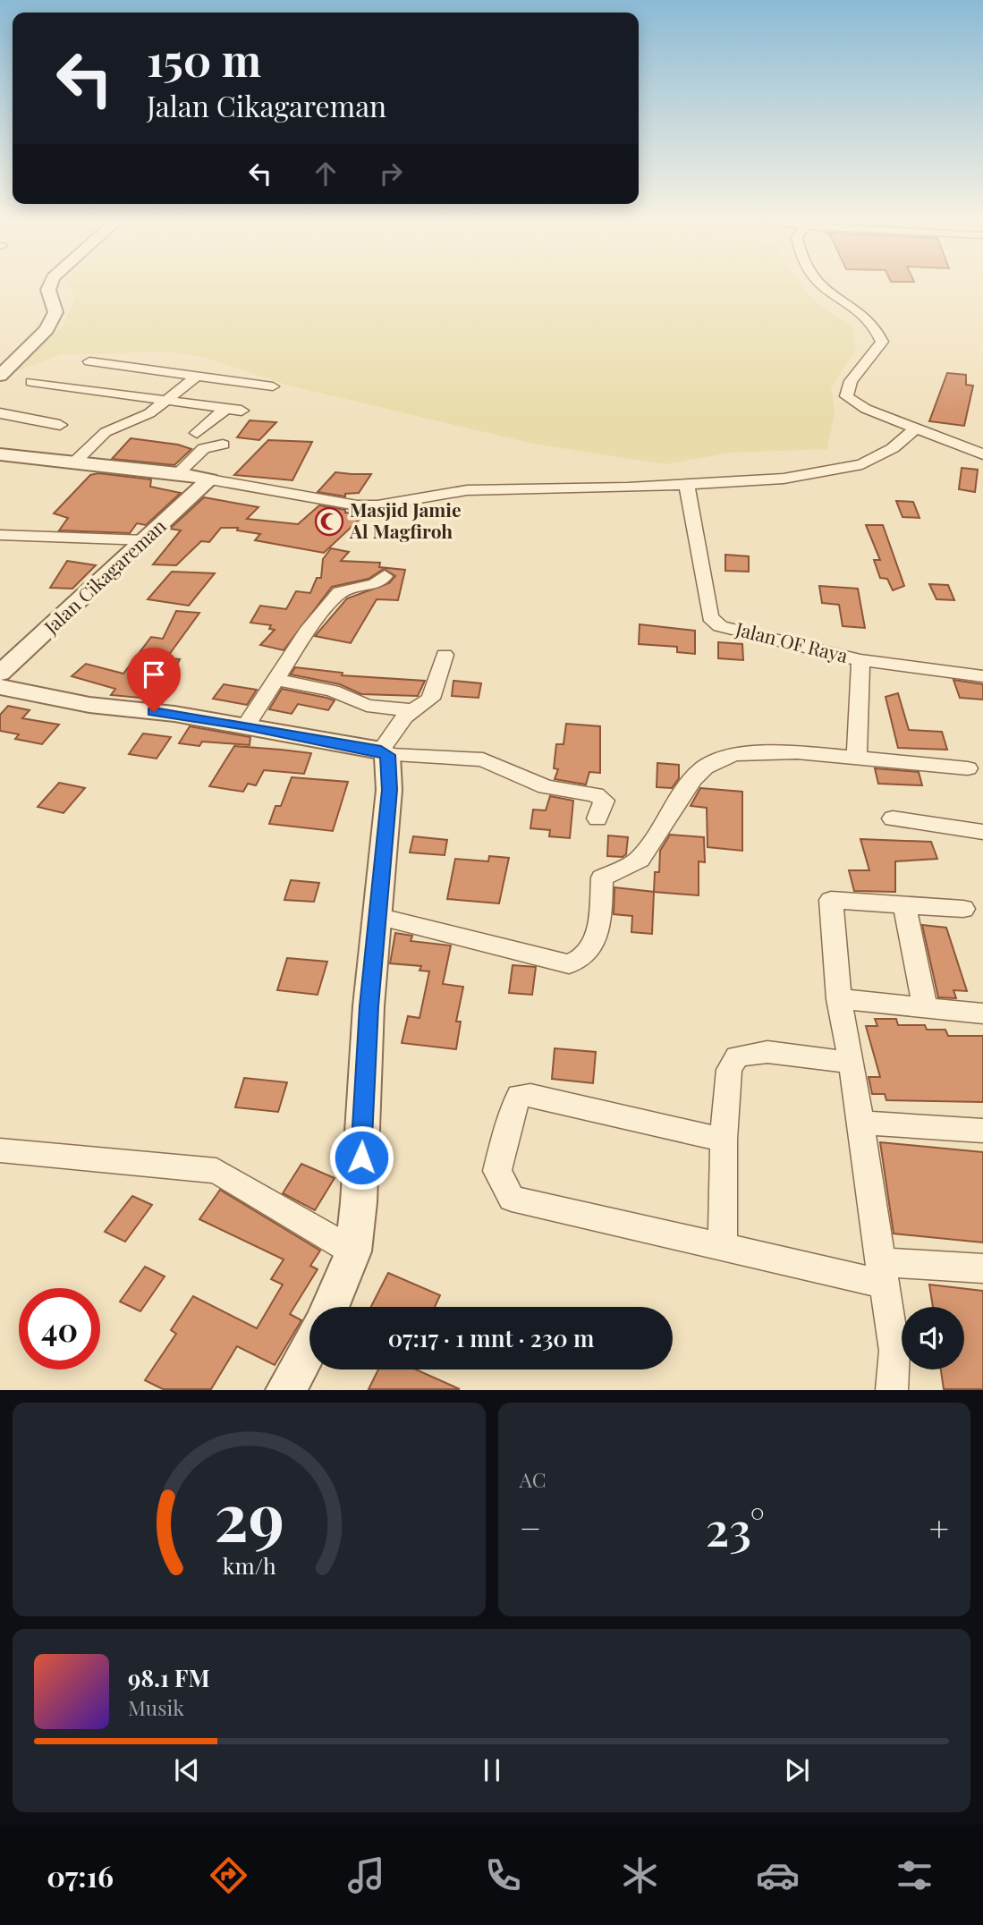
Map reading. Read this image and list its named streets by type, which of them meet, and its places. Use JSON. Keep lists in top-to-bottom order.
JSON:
{
  "streets": {
    "street": ["Jalan Cikagareman", "Jalan OF Raya"]
  },
  "places": {
    "mosque": ["Masjid Jamie Al Magfiroh"]
  },
  "page": {
    "turn": ["150 m", "Jalan Cikagareman"],
    "limit": "40",
    "trip": "07:17 · 1 mnt · 230 m",
    "tile": "AC",
    "heat": ["−", "23°", "+"],
    "song": ["98.1 FM", "Musik"],
    "tabs": "07:16",
    "gauge": ["29", "km/h"]
  }
}
